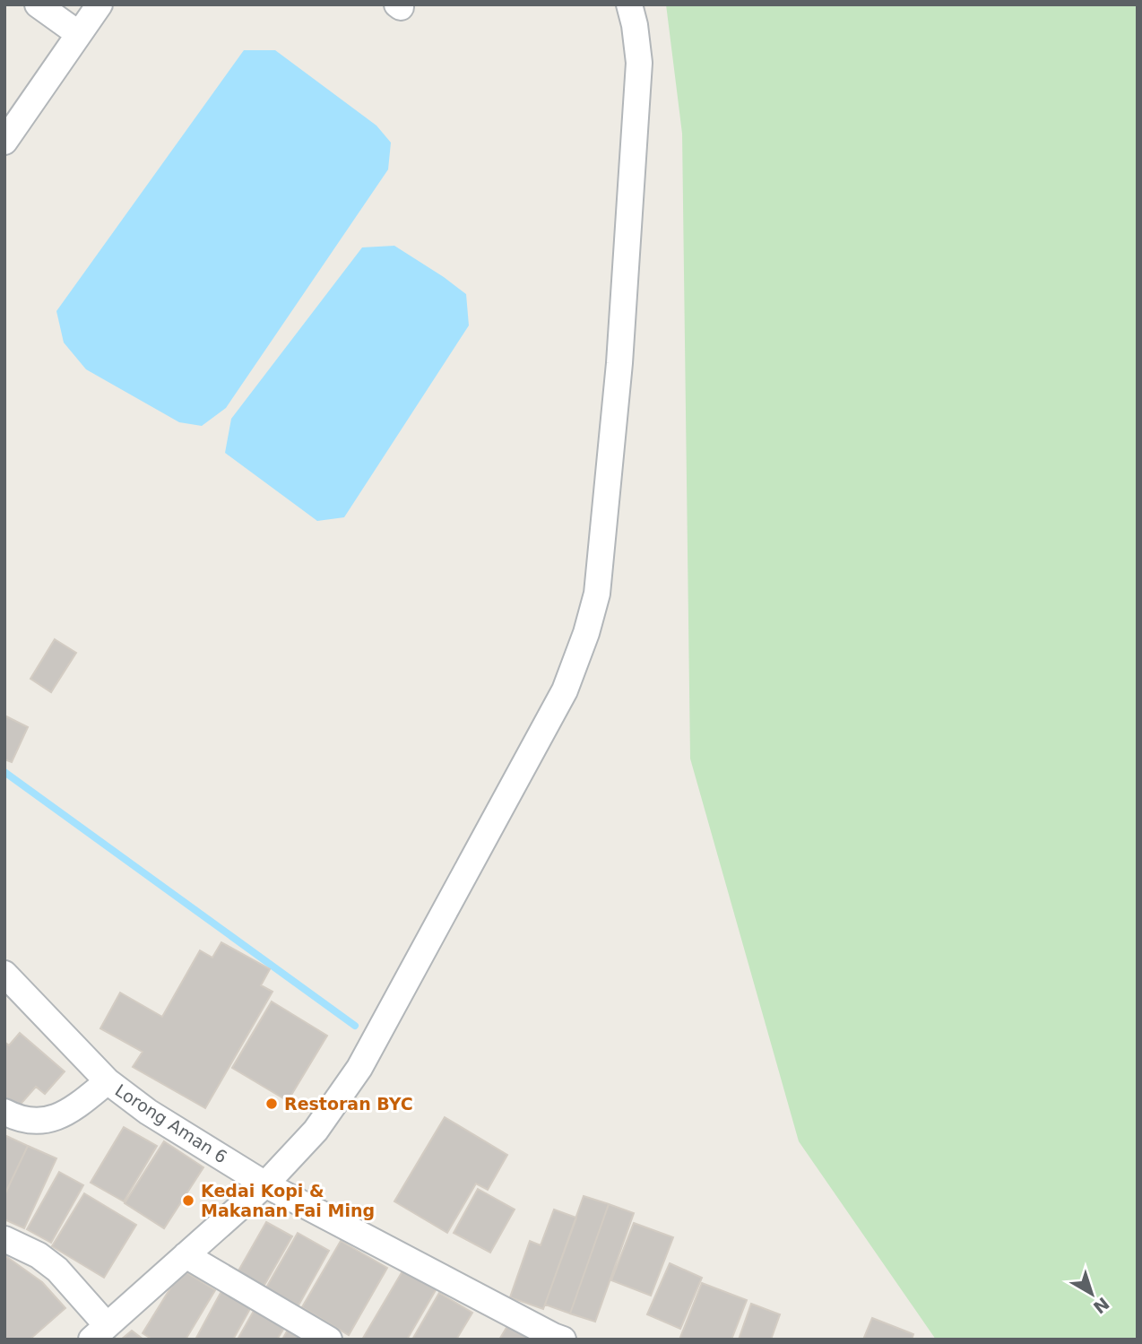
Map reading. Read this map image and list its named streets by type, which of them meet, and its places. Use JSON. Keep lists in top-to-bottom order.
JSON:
{
  "streets": {
    "street": ["Lorong Aman 6"]
  },
  "places": ["Restoran BYC", "Kedai Kopi & Makanan Fai Ming"],
  "north": "bottom right"
}
